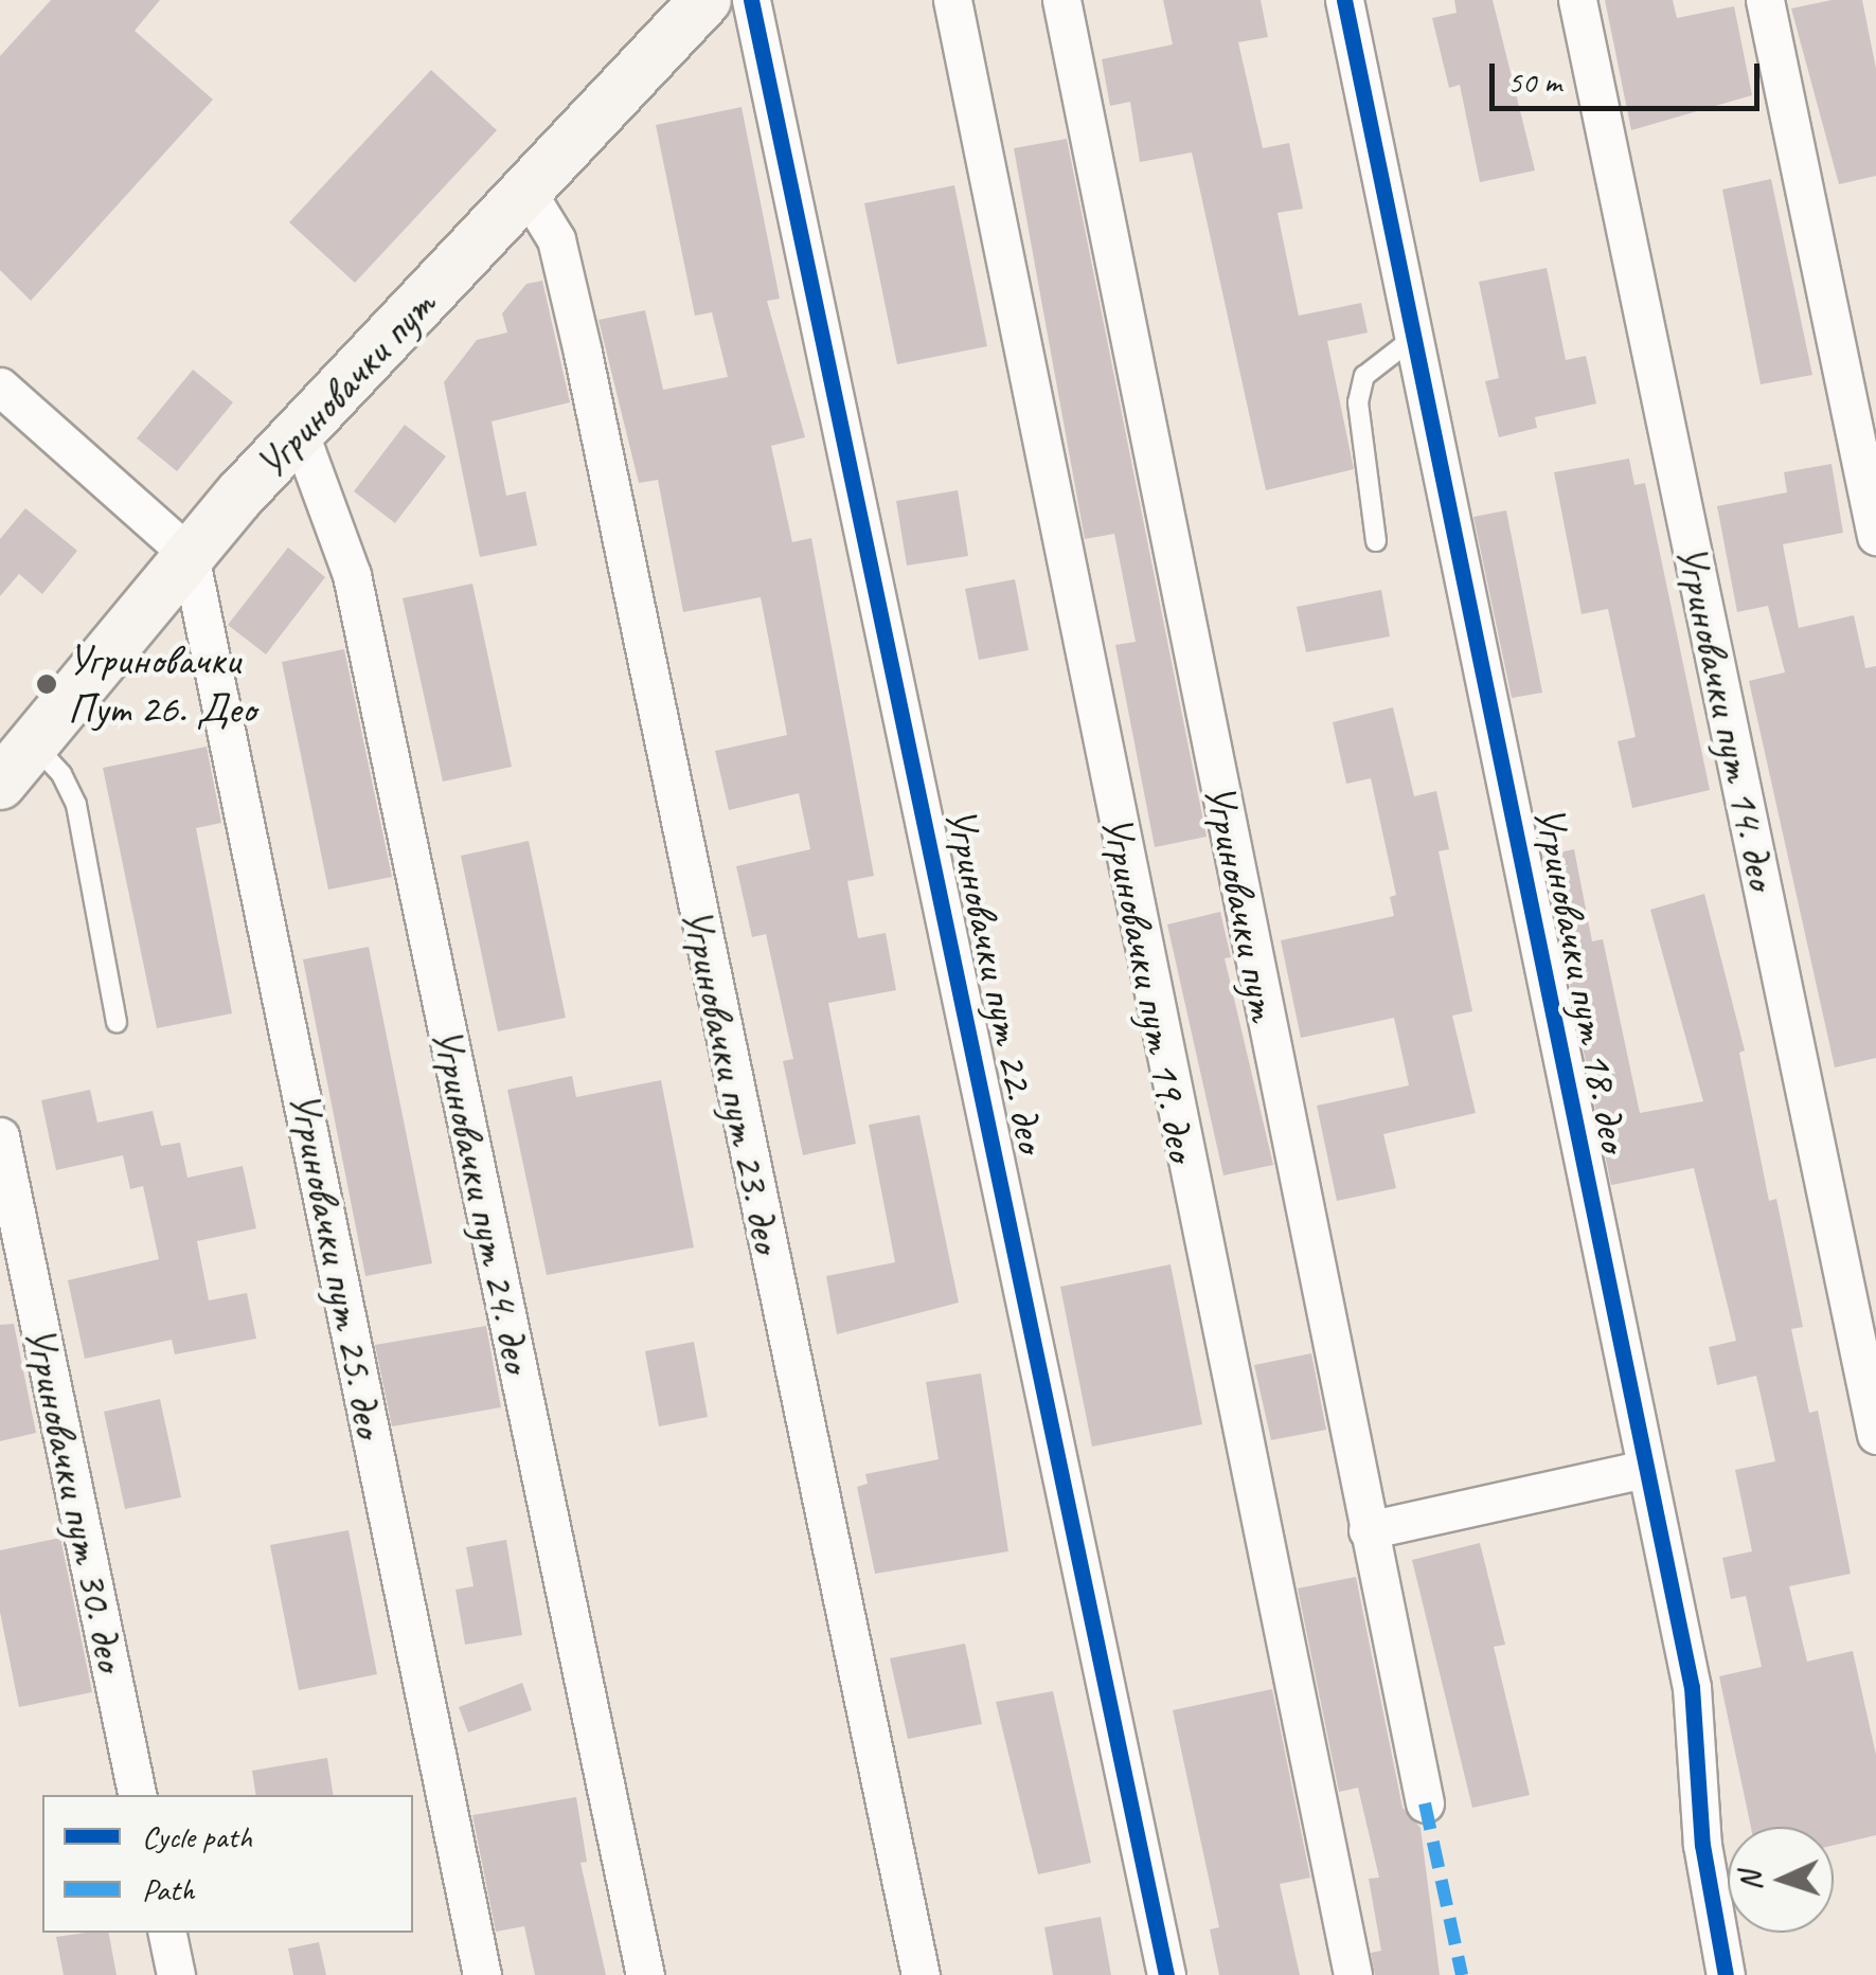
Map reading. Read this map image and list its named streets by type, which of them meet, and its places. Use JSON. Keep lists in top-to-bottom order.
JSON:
{
  "streets": {
    "street": [
      "Угриновачки пут",
      "Угриновачки пут 14. део",
      "Угриновачки пут 18. део",
      "Угриновачки пут 22. део",
      "Угриновачки пут 19. део",
      "Угриновачки пут 23. део",
      "Угриновачки пут 24. део",
      "Угриновачки пут 25. део",
      "Угриновачки пут 30. део"
    ]
  },
  "crossings": [
    ["Угриновачки пут", "Угриновачки пут 23. део"],
    ["Угриновачки пут", "Угриновачки пут 24. део"],
    ["Угриновачки пут", "Угриновачки пут 25. део"]
  ],
  "places": ["Угриновачки Пут 26. Део"],
  "legend": ["Cycle path", "Path"],
  "scale_bar": "50 m",
  "north": "left"
}
